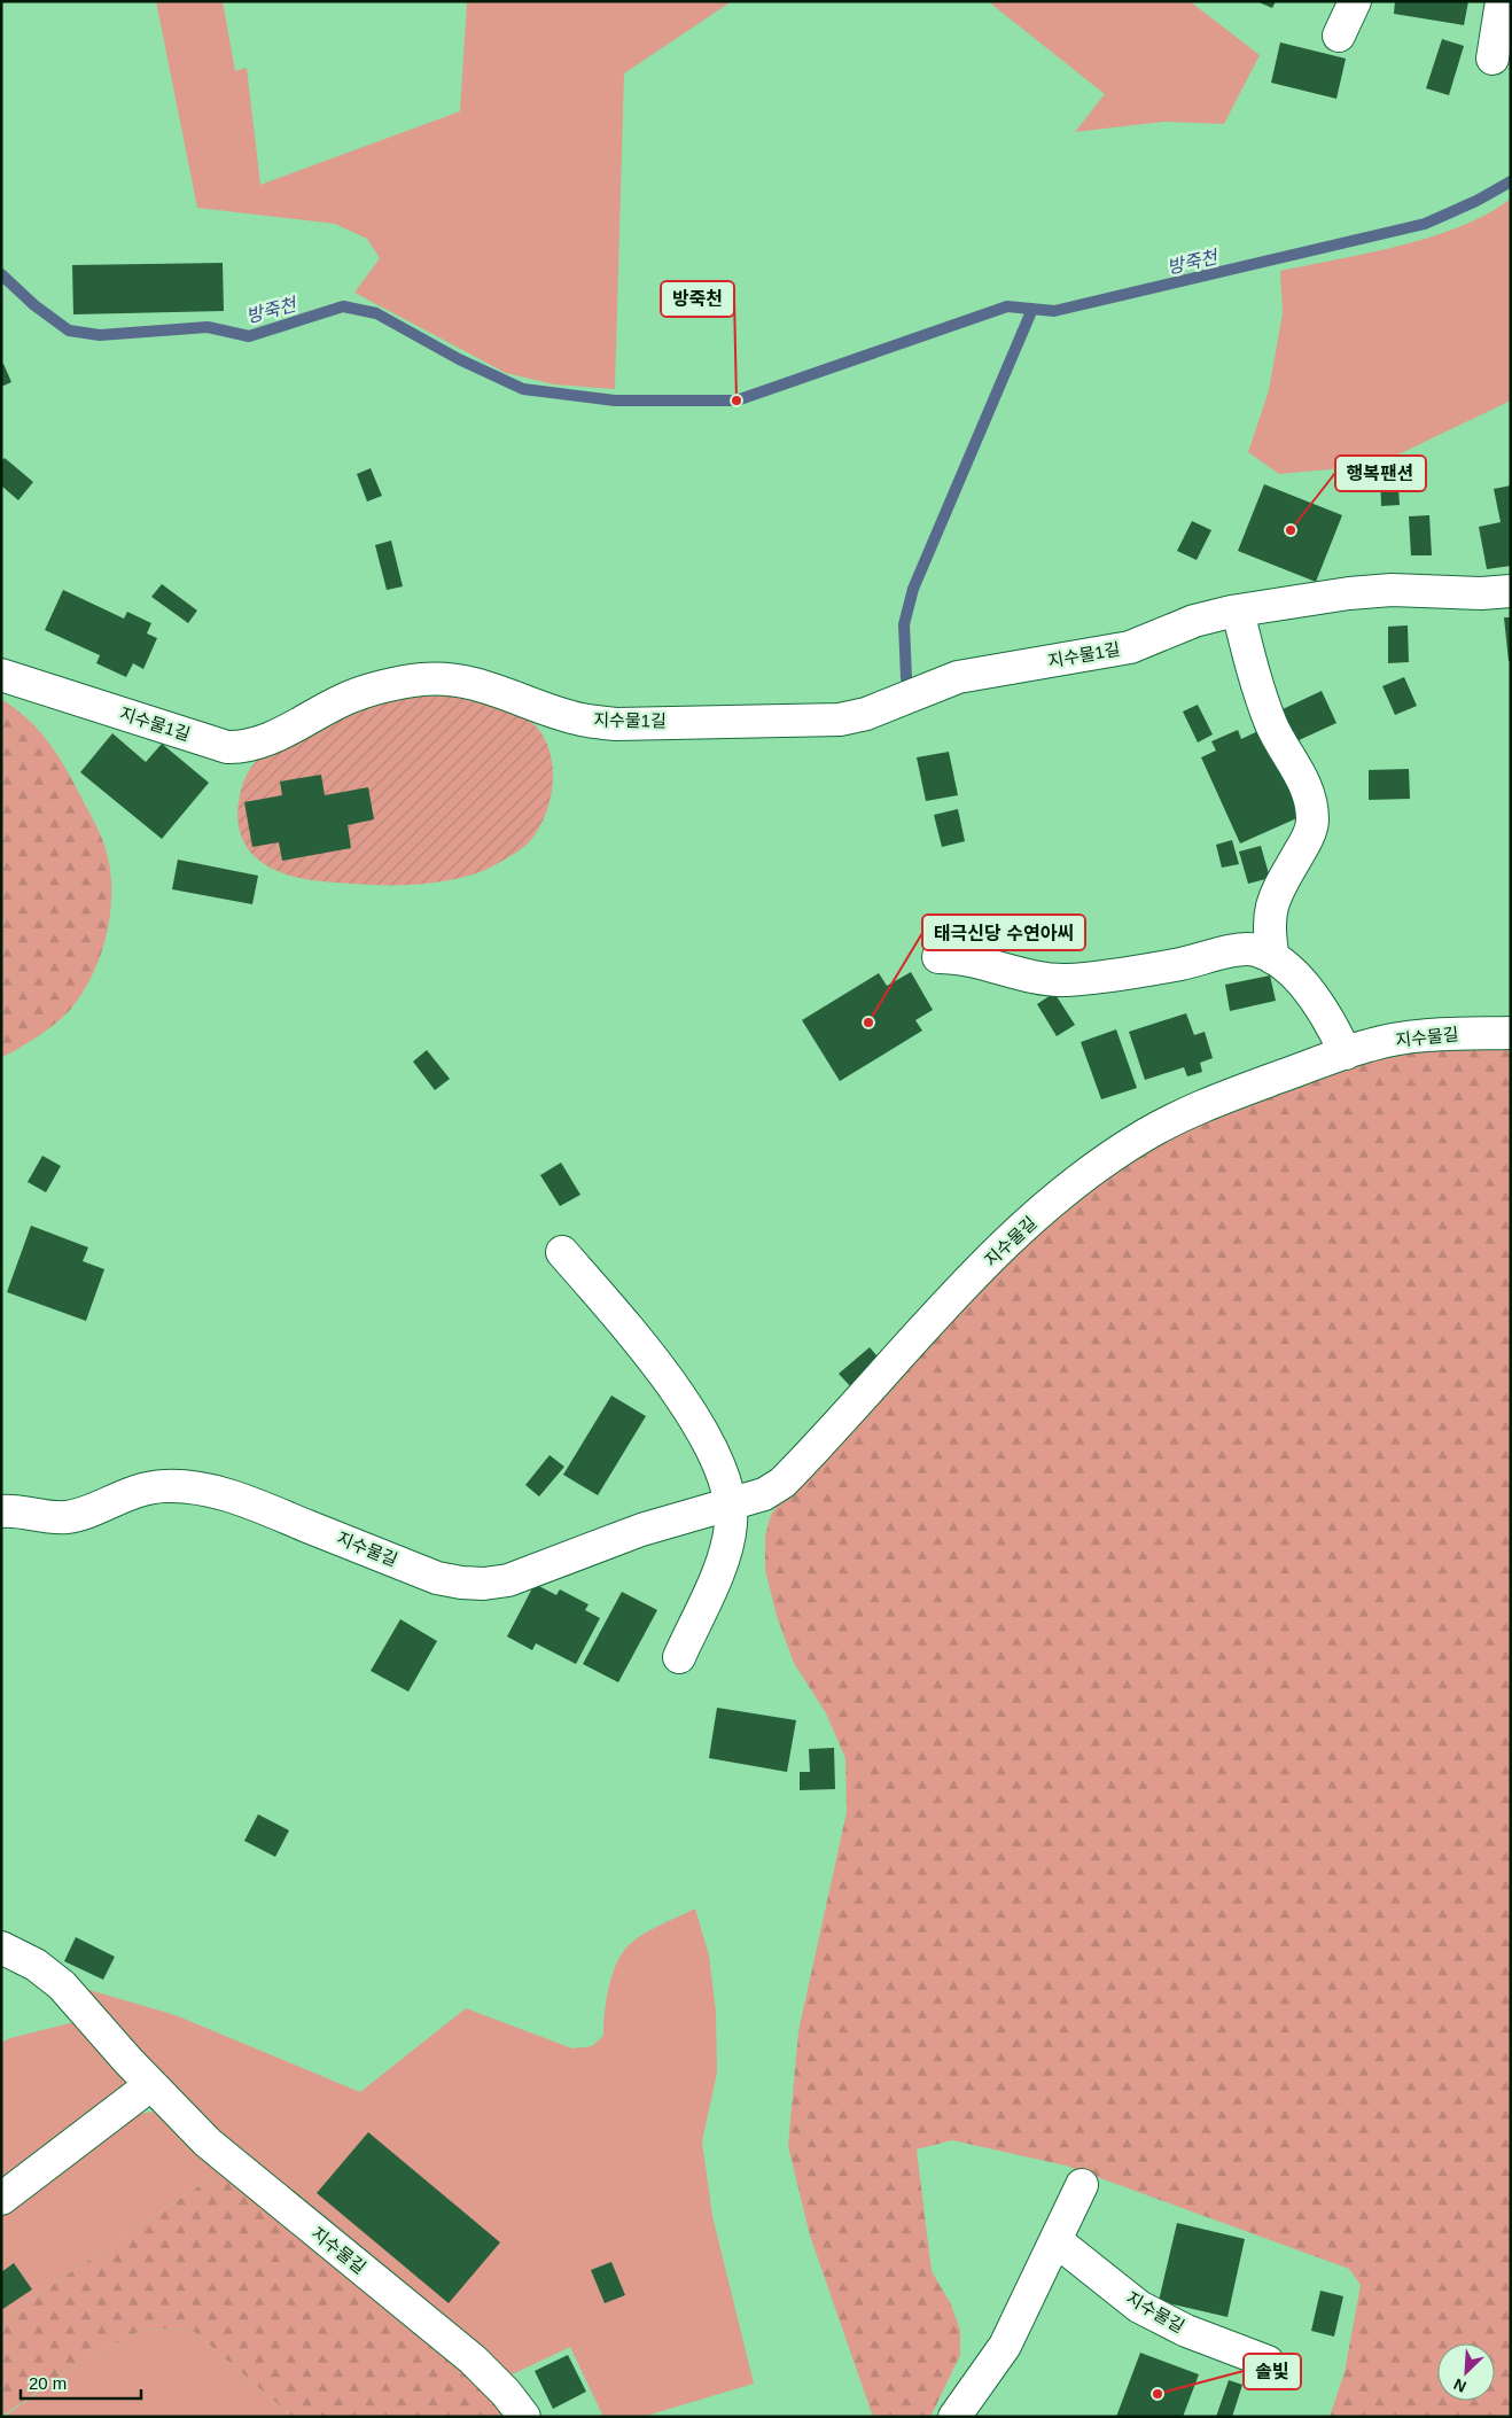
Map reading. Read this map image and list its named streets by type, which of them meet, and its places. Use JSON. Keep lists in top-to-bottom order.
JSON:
{
  "streets": {
    "lane": ["지수물1길", "지수물길"]
  },
  "water": ["방죽천"],
  "places": [
    "방죽천",
    "행복팬션",
    "태극신당 수연아씨",
    "솔빛"
  ],
  "scale_bar": "20 m",
  "north": "bottom left"
}
